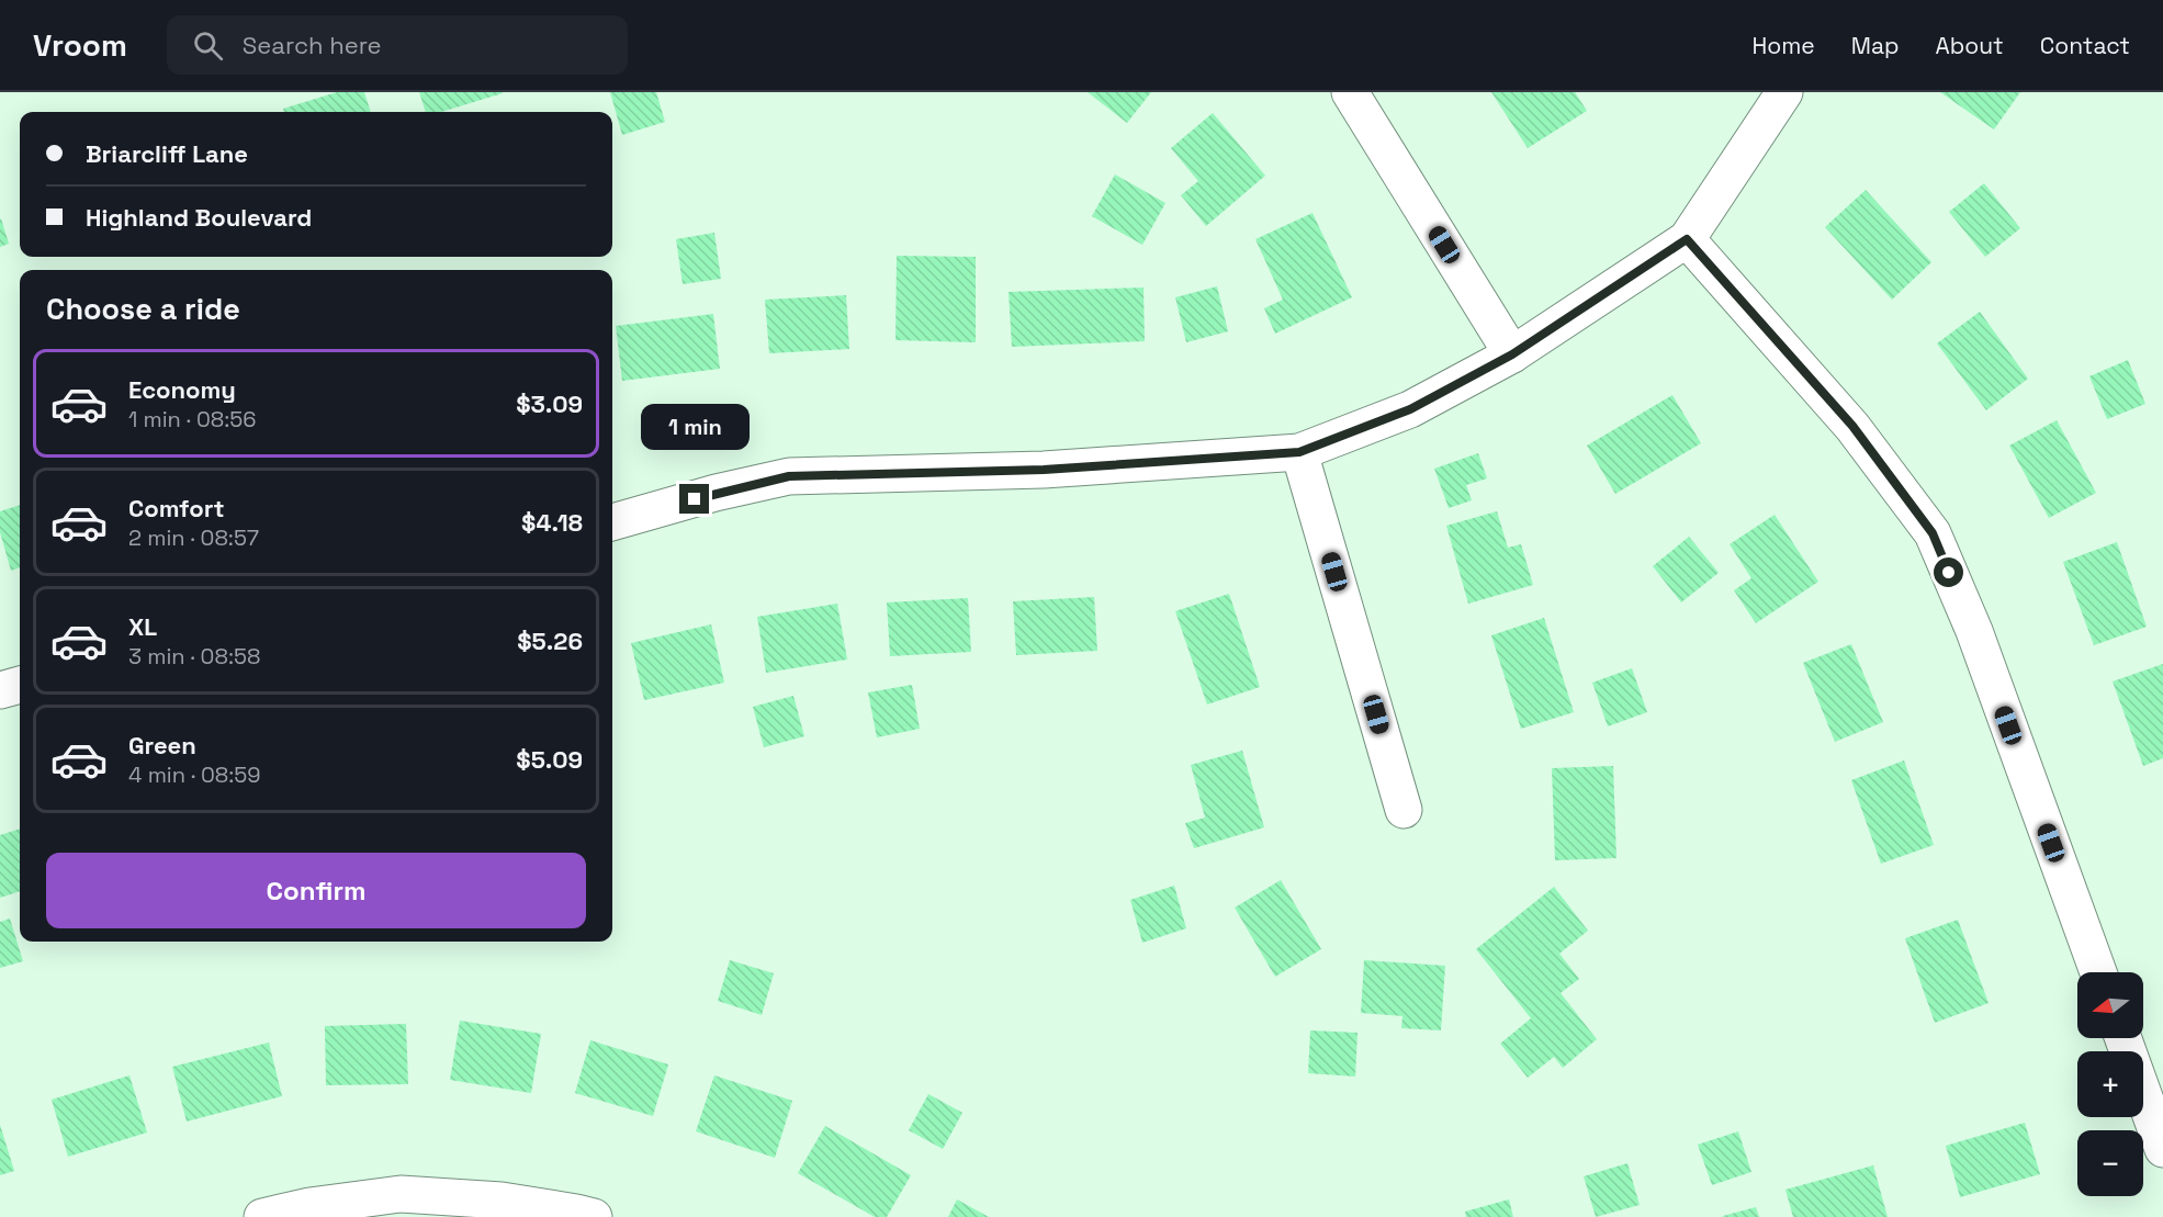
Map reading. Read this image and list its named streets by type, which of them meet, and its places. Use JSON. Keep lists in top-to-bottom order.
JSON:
{
  "north": "left",
  "page": {
    "header": "Vroom",
    "search": "Search here",
    "nav": [
      "Home",
      "Map",
      "About",
      "Contact"
    ],
    "banner": ["Briarcliff Lane", "Highland Boulevard"],
    "heading": "Choose a ride",
    "list": [
      {
        "name": "Economy",
        "note": "1 min · 08:56",
        "value": "$3.09"
      },
      {
        "name": "Comfort",
        "note": "2 min · 08:57",
        "value": "$4.18"
      },
      {
        "name": "XL",
        "note": "3 min · 08:58",
        "value": "$5.26"
      },
      {
        "name": "Green",
        "note": "4 min · 08:59",
        "value": "$5.09"
      }
    ],
    "bubble": "1 min",
    "buttons": "Confirm",
    "map_buttons": ["+", "−"]
  }
}
